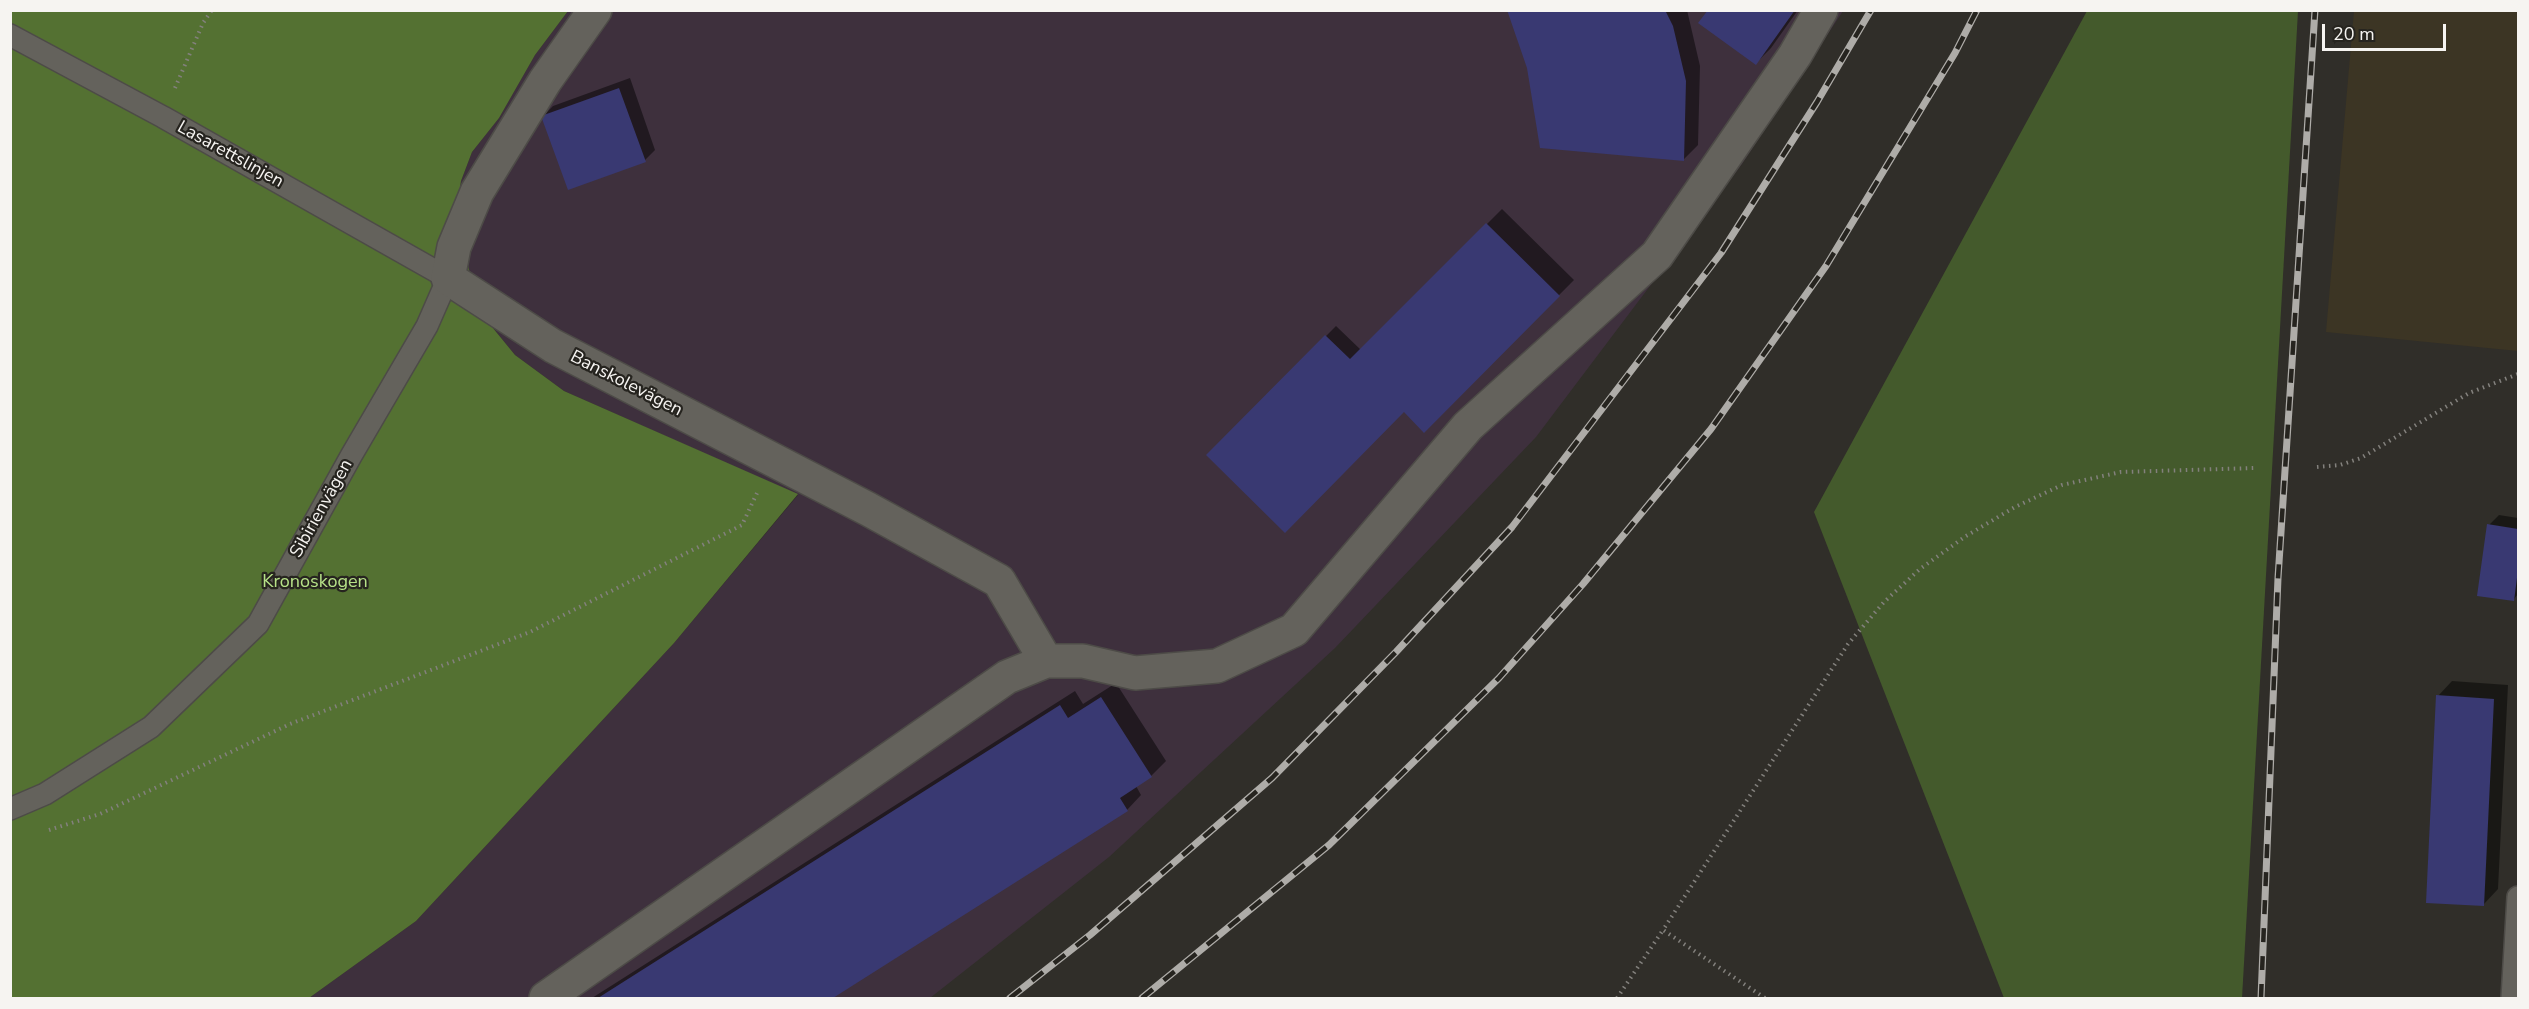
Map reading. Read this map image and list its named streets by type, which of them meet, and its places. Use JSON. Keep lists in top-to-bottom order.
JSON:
{
  "streets": {
    "street": ["Banskolevägen"],
    "lane": ["Lasarettslinjen", "Sibirienvägen"]
  },
  "crossings": [
    ["Lasarettslinjen", "Banskolevägen"],
    ["Lasarettslinjen", "Sibirienvägen"],
    ["Banskolevägen", "Sibirienvägen"]
  ],
  "parks": ["Kronoskogen"],
  "scale_bar": "20 m"
}
